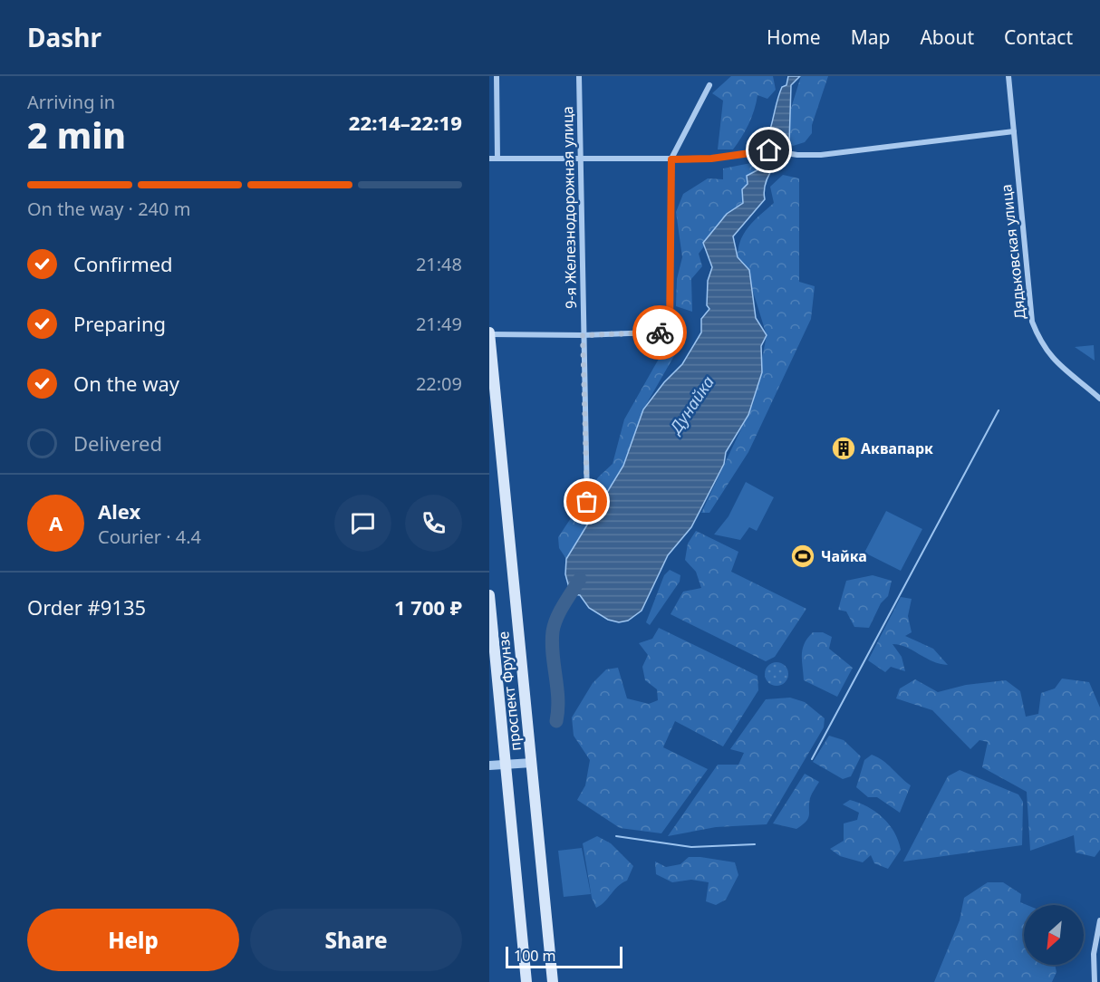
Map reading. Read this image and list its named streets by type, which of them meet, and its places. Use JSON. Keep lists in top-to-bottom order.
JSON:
{
  "streets": {
    "main road": ["проспект Фрунзе"],
    "street": ["9-я Железнодорожная улица", "Дядьковская улица"]
  },
  "water": ["Дунайка"],
  "places": {
    "building": ["Аквапарк"],
    "sports": ["Чайка"]
  },
  "scale_bar": "100 m",
  "north": "bottom left",
  "page": {
    "header": "Dashr",
    "nav": [
      "Home",
      "Map",
      "About",
      "Contact"
    ],
    "heading": ["2 min", "Arriving in", "22:14–22:19"],
    "panel": [
      "Alex",
      "Courier · 4.4",
      "Order #9135",
      "1 700 ₽"
    ],
    "bar": "On the way · 240 m",
    "list": [
      ["Confirmed", "21:48"],
      ["Preparing", "21:49"],
      ["On the way", "22:09"],
      "Delivered"
    ],
    "round": "A",
    "buttons": ["Help", "Share"],
    "scale": "100 m"
  }
}
